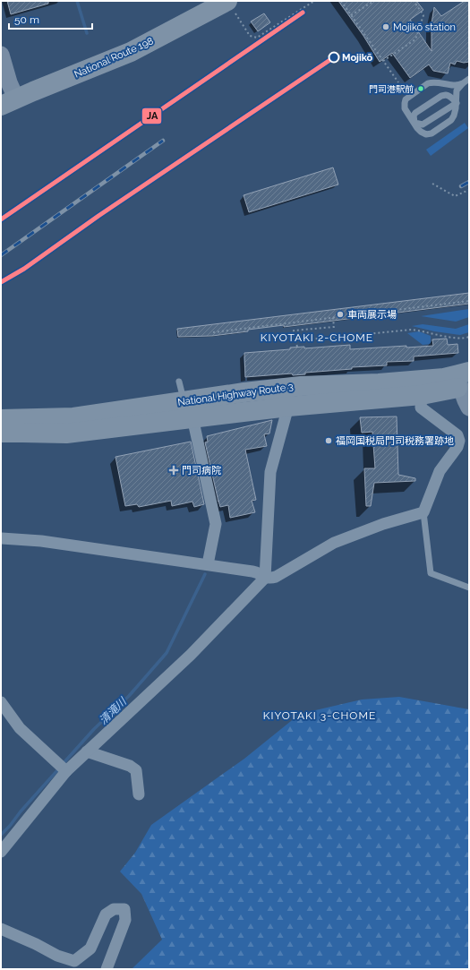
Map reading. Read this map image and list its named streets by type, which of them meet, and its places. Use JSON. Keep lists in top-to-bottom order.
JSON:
{
  "streets": {
    "highway": ["National Route 198", "National Highway Route 3"]
  },
  "districts": ["KIYOTAKI 2-CHOME", "KIYOTAKI 3-CHOME"],
  "water": ["清滝川"],
  "places": {
    "other": [
      "Mojikō station",
      "Mojikō",
      "門司港駅前",
      "車両展示場",
      "福岡国税局門司税務署跡地"
    ],
    "health": ["門司病院"]
  },
  "lines": ["transit line JA"],
  "scale_bar": "50 m"
}
